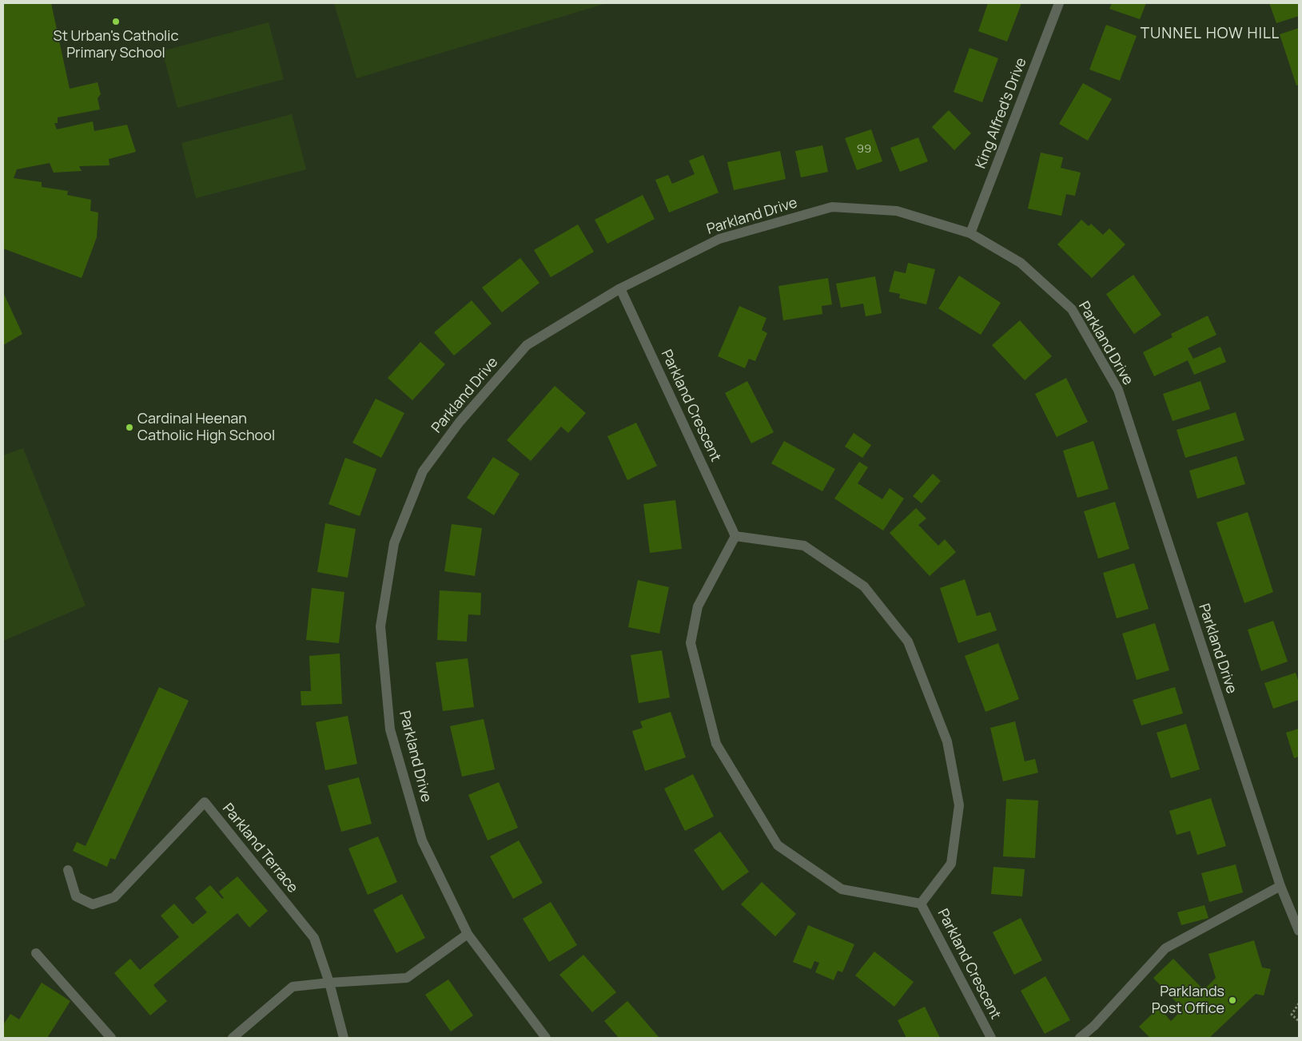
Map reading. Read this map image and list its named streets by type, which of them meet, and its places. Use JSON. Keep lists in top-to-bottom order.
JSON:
{
  "streets": {
    "street": [
      "King Alfred's Drive",
      "Parkland Drive",
      "Parkland Crescent",
      "Parkland Terrace"
    ]
  },
  "crossings": [
    ["King Alfred's Drive", "Parkland Drive"],
    ["Parkland Drive", "Parkland Crescent"]
  ],
  "districts": ["TUNNEL HOW HILL"],
  "places": ["St Urban's Catholic Primary School", "Cardinal Heenan Catholic High School", "Parklands Post Office"],
  "house_numbers": ["99"]
}
